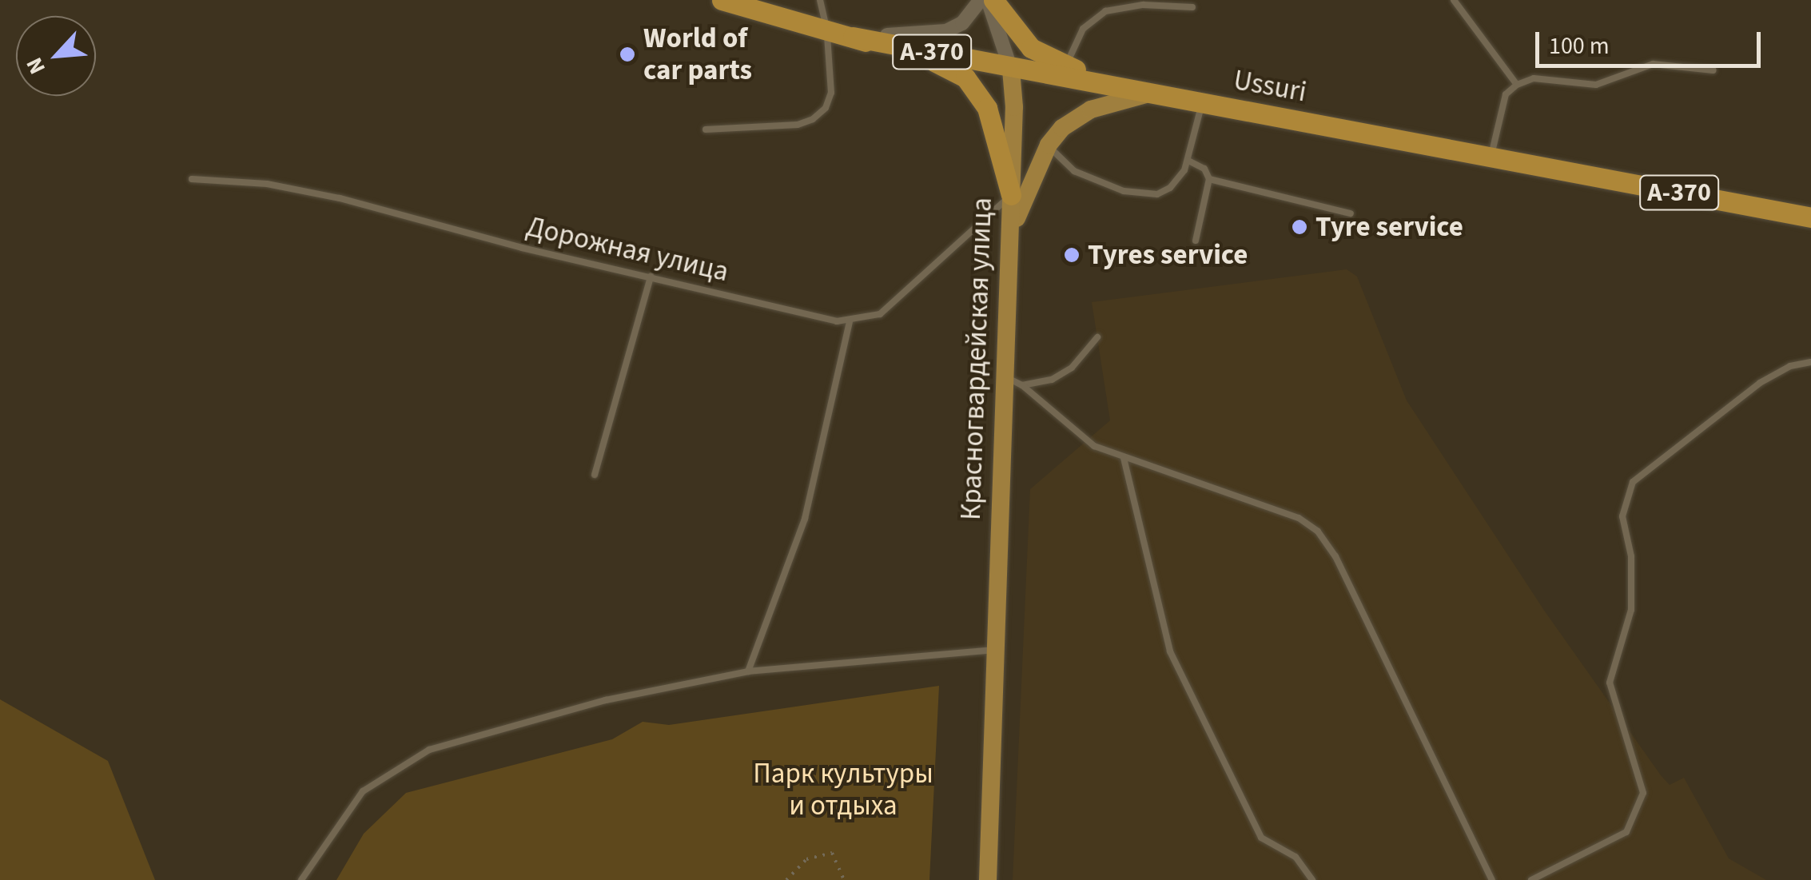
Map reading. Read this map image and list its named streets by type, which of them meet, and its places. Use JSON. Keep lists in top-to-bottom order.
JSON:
{
  "streets": {
    "highway": ["А-370", "Ussuri"],
    "main road": ["Красногвардейская улица"],
    "lane": ["Дорожная улица"]
  },
  "crossings": [
    ["Ussuri", "Красногвардейская улица"]
  ],
  "parks": ["Парк культуры и отдыха"],
  "places": ["World of car parts", "Tyre service", "Tyres service"],
  "scale_bar": "100 m",
  "north": "bottom left"
}
